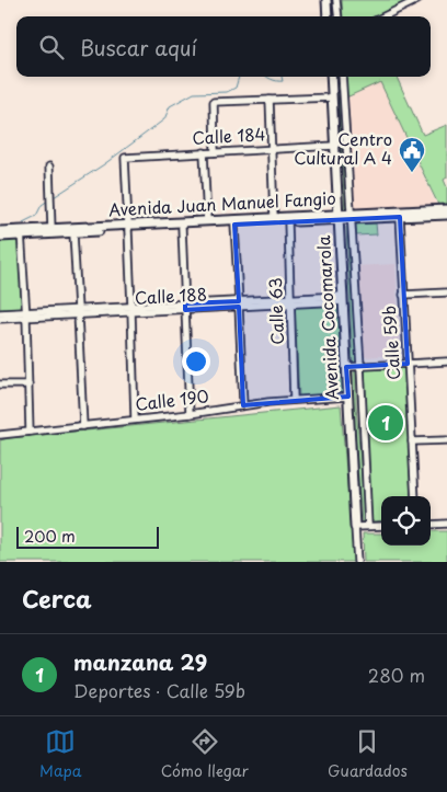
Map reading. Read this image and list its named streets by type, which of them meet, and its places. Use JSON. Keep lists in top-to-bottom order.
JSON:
{
  "streets": {
    "main road": ["Avenida Juan Manuel Fangio", "Avenida Cocomarola"],
    "street": [
      "Calle 184",
      "Calle 188",
      "Calle 63",
      "Calle 59b",
      "Calle 190"
    ]
  },
  "crossings": [
    ["Calle 184", "Avenida Juan Manuel Fangio"],
    ["Calle 184", "Avenida Cocomarola"],
    ["Avenida Juan Manuel Fangio", "Calle 63"],
    ["Avenida Juan Manuel Fangio", "Avenida Cocomarola"],
    ["Avenida Juan Manuel Fangio", "Calle 59b"],
    ["Calle 188", "Calle 63"],
    ["Calle 188", "Avenida Cocomarola"],
    ["Calle 63", "Calle 190"],
    ["Avenida Cocomarola", "Calle 190"]
  ],
  "places": {
    "public building": ["Centro Cultural A 4"]
  },
  "scale_bar": "200 m",
  "page": {
    "search": "Buscar aquí",
    "pins": "1",
    "scale": "200 m",
    "heading": "Cerca",
    "list": [
      {
        "mark": "1",
        "name": "manzana 29",
        "note": "Deportes · Calle 59b",
        "value": "280 m"
      }
    ],
    "nav": ["Mapa", "Cómo llegar", "Guardados"]
  }
}
